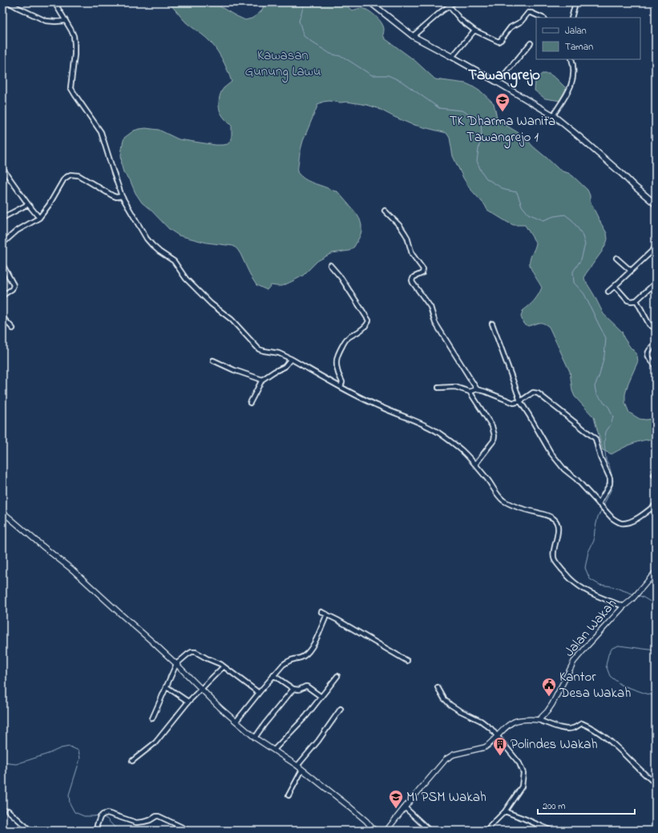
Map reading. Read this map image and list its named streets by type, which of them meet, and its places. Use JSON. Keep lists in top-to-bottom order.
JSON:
{
  "streets": {
    "street": ["Jalan Wakah"]
  },
  "districts": ["Tawangrejo"],
  "parks": ["Kawasan Gunung Lawu"],
  "places": {
    "school or university": ["TK Dharma Wanita Tawangrejo 1", "MI PSM Wakah"],
    "public building": ["Kantor Desa Wakah"],
    "building": ["Polindes Wakah"]
  },
  "legend": ["Jalan", "Taman"],
  "scale_bar": "200 m"
}
